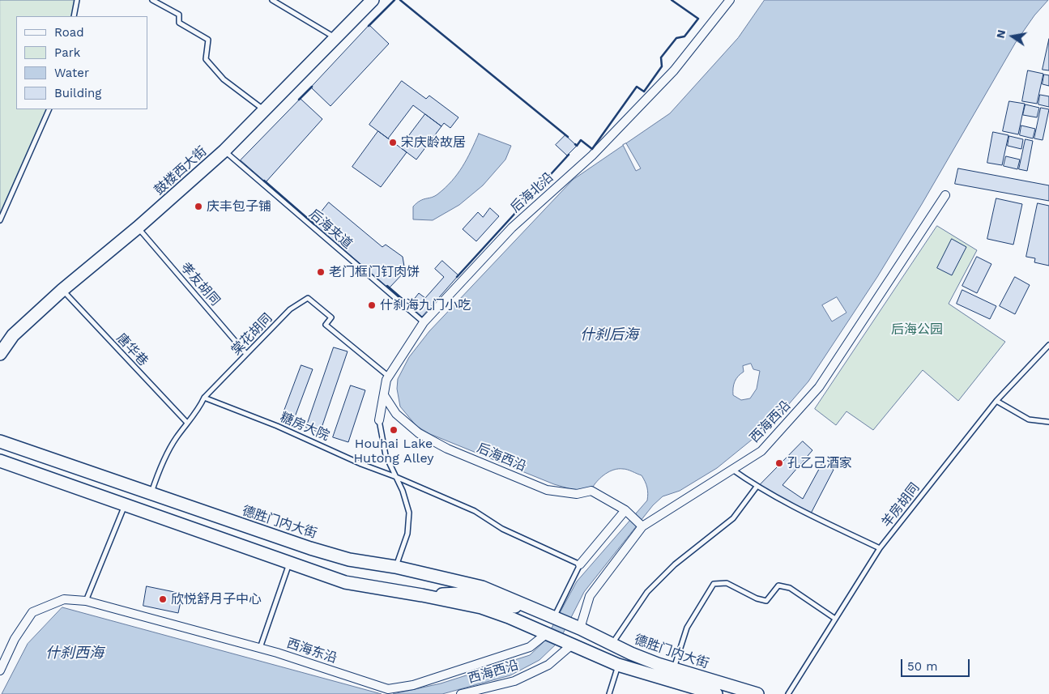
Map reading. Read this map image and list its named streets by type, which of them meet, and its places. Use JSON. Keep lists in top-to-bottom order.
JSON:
{
  "streets": {
    "main road": ["鼓楼西大街", "德胜门内大街"],
    "street": [
      "后海北沿",
      "西海西沿",
      "后海西沿",
      "西海东沿"
    ],
    "lane": [
      "后海夹道",
      "孝友胡同",
      "棠花胡同",
      "唐华巷",
      "糖房大院",
      "羊房胡同"
    ]
  },
  "crossings": [
    ["鼓楼西大街", "后海夹道"],
    ["鼓楼西大街", "孝友胡同"],
    ["鼓楼西大街", "唐华巷"],
    ["后海北沿", "后海夹道"],
    ["后海北沿", "棠花胡同"],
    ["后海北沿", "后海西沿"],
    ["孝友胡同", "棠花胡同"],
    ["棠花胡同", "唐华巷"],
    ["棠花胡同", "糖房大院"],
    ["棠花胡同", "德胜门内大街"],
    ["西海西沿", "后海西沿"],
    ["西海西沿", "德胜门内大街"],
    ["德胜门内大街", "西海东沿"]
  ],
  "water": ["什刹后海", "什刹西海"],
  "parks": ["后海公园"],
  "places": [
    "宋庆龄故居",
    "庆丰包子铺",
    "老门框门钉肉饼",
    "什刹海九门小吃",
    "Houhai Lake Hutong Alley",
    "孔乙己酒家",
    "欣悦舒月子中心"
  ],
  "legend": [
    "Road",
    "Park",
    "Water",
    "Building"
  ],
  "scale_bar": "50 m",
  "north": "left"
}
